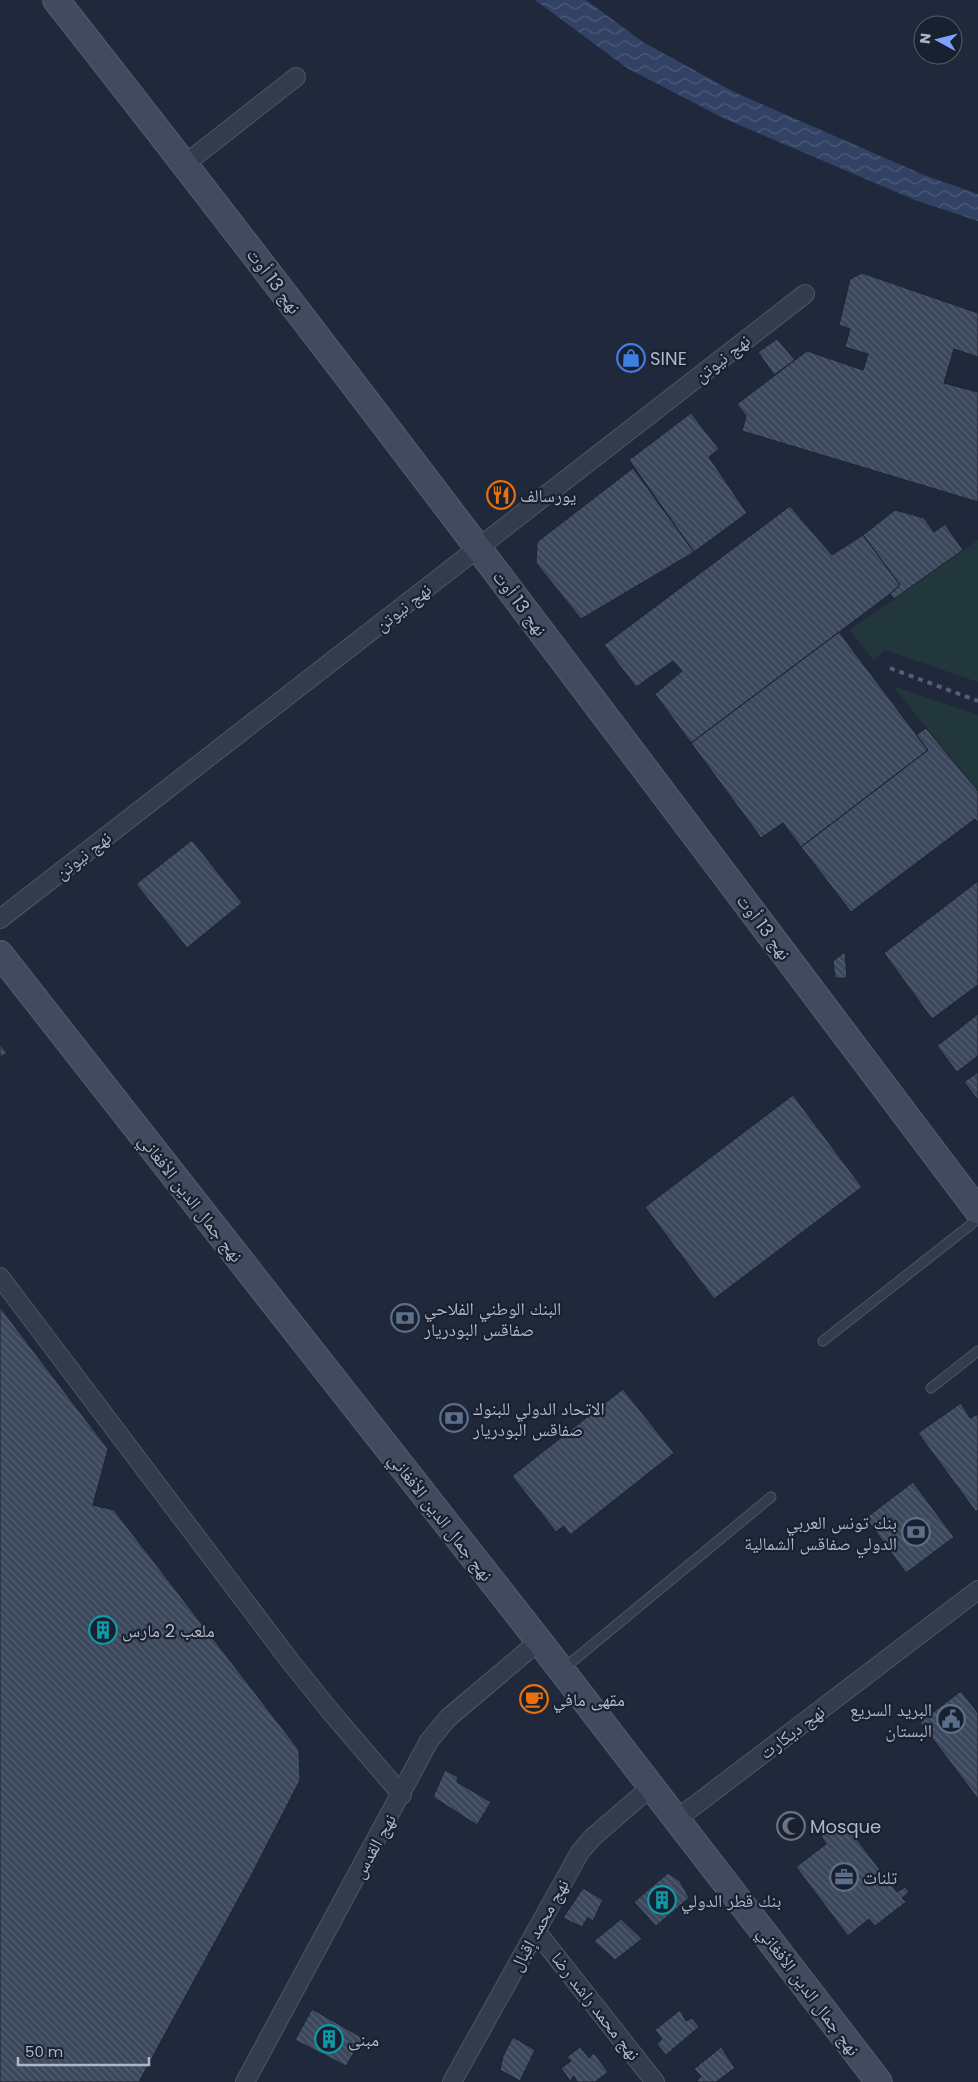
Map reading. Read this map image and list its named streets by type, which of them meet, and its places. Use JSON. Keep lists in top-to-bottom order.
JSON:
{
  "streets": {
    "main road": ["نهج 13 أوت", "نهج جمال الدين الأفغاني"],
    "street": [
      "نهج نيوتن",
      "نهج ديكارت",
      "نهج القدس",
      "نهج محمد إقبال",
      "نهج محمد راشد رضا"
    ]
  },
  "crossings": [
    ["نهج 13 أوت", "نهج نيوتن"],
    ["نهج جمال الدين الأفغاني", "نهج ديكارت"],
    ["نهج جمال الدين الأفغاني", "نهج القدس"],
    ["نهج جمال الدين الأفغاني", "نهج محمد إقبال"],
    ["نهج محمد إقبال", "نهج محمد راشد رضا"]
  ],
  "places": {
    "shop": ["SINE"],
    "restaurant": ["يورسالف"],
    "bank": ["البنك الوطني الفلاحي صفاقس البودريار", "الاتحاد الدولي للبنوك صفاقس البودريار", "بنك تونس العربي الدولي صفاقس الشمالية"],
    "building": ["ملعب 2 مارس", "بنك قطر الدولي", "مبنى"],
    "cafe": ["مقهى مافي"],
    "public building": ["البريد السريع البستان"],
    "mosque": ["Mosque"],
    "office": ["تلنات"]
  },
  "scale_bar": "50 m",
  "north": "left"
}
